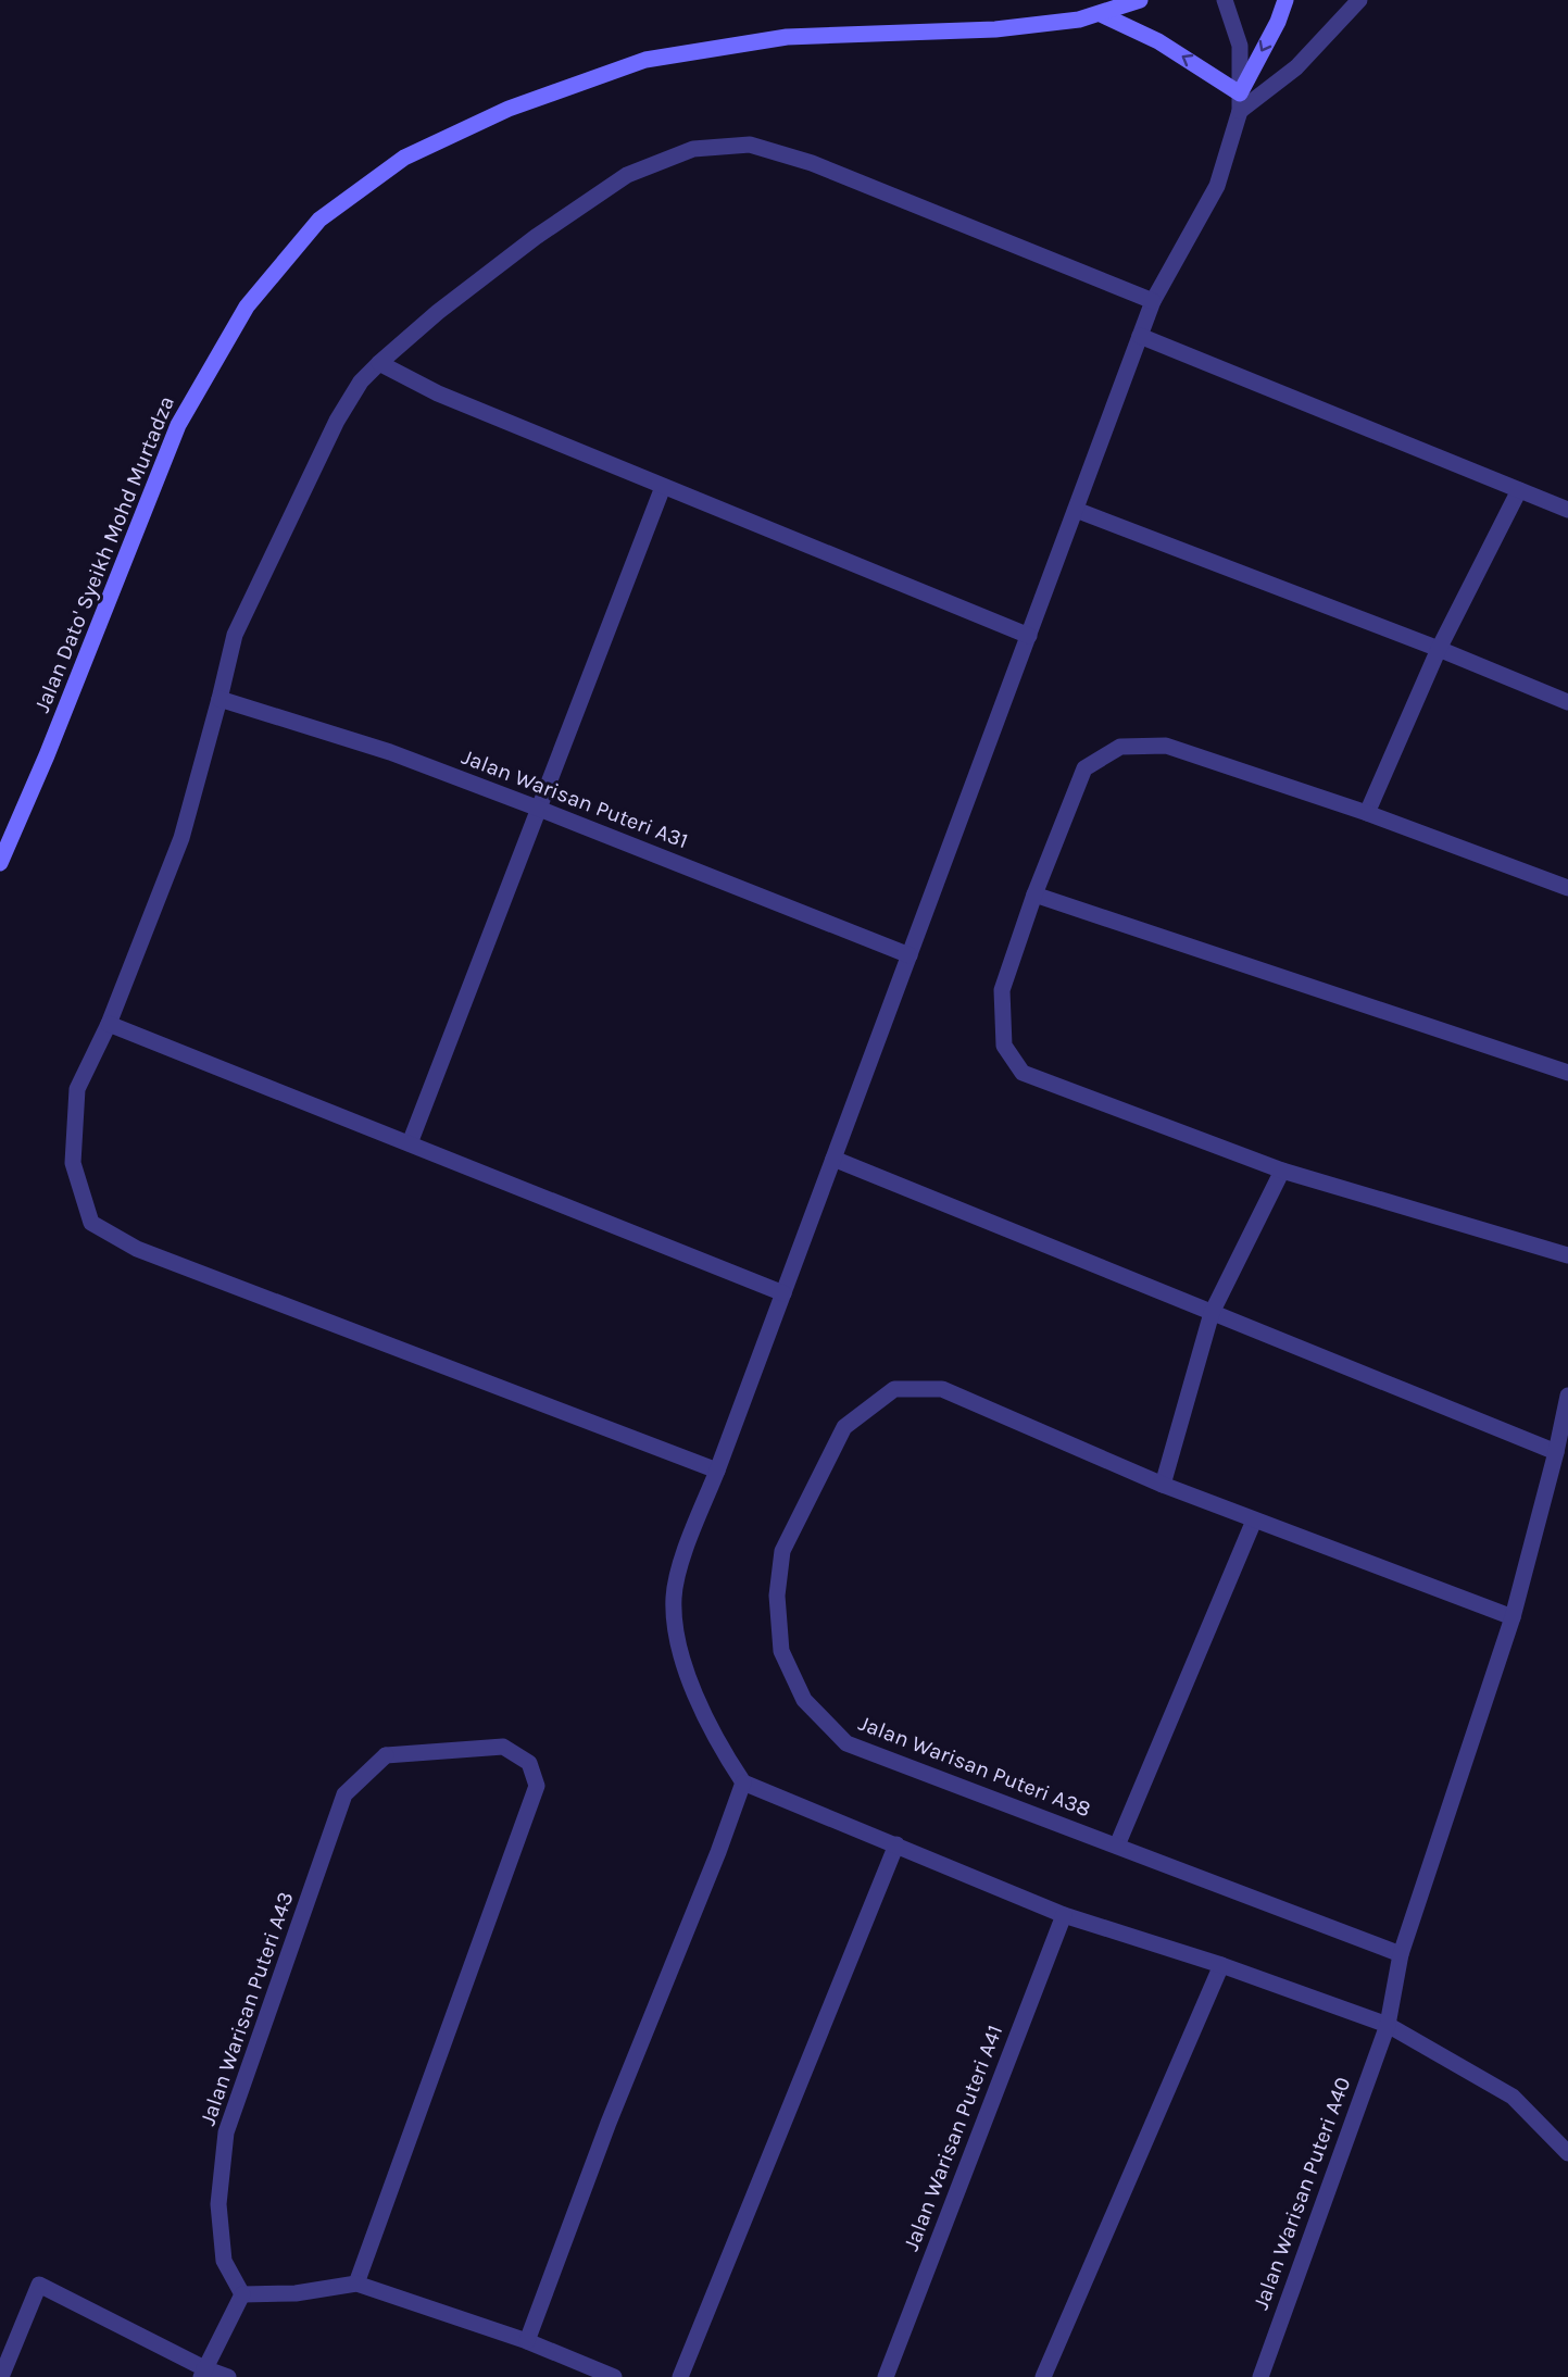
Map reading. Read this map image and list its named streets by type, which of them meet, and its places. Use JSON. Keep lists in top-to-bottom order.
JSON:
{
  "streets": {
    "main road": ["Jalan Dato' Syeikh Mohd Murtadza"],
    "street": [
      "Jalan Warisan Puteri A31",
      "Jalan Warisan Puteri A38",
      "Jalan Warisan Puteri A43",
      "Jalan Warisan Puteri A41",
      "Jalan Warisan Puteri A40"
    ]
  },
  "crossings": [
    ["Jalan Warisan Puteri A38", "Jalan Warisan Puteri A40"]
  ]
}
